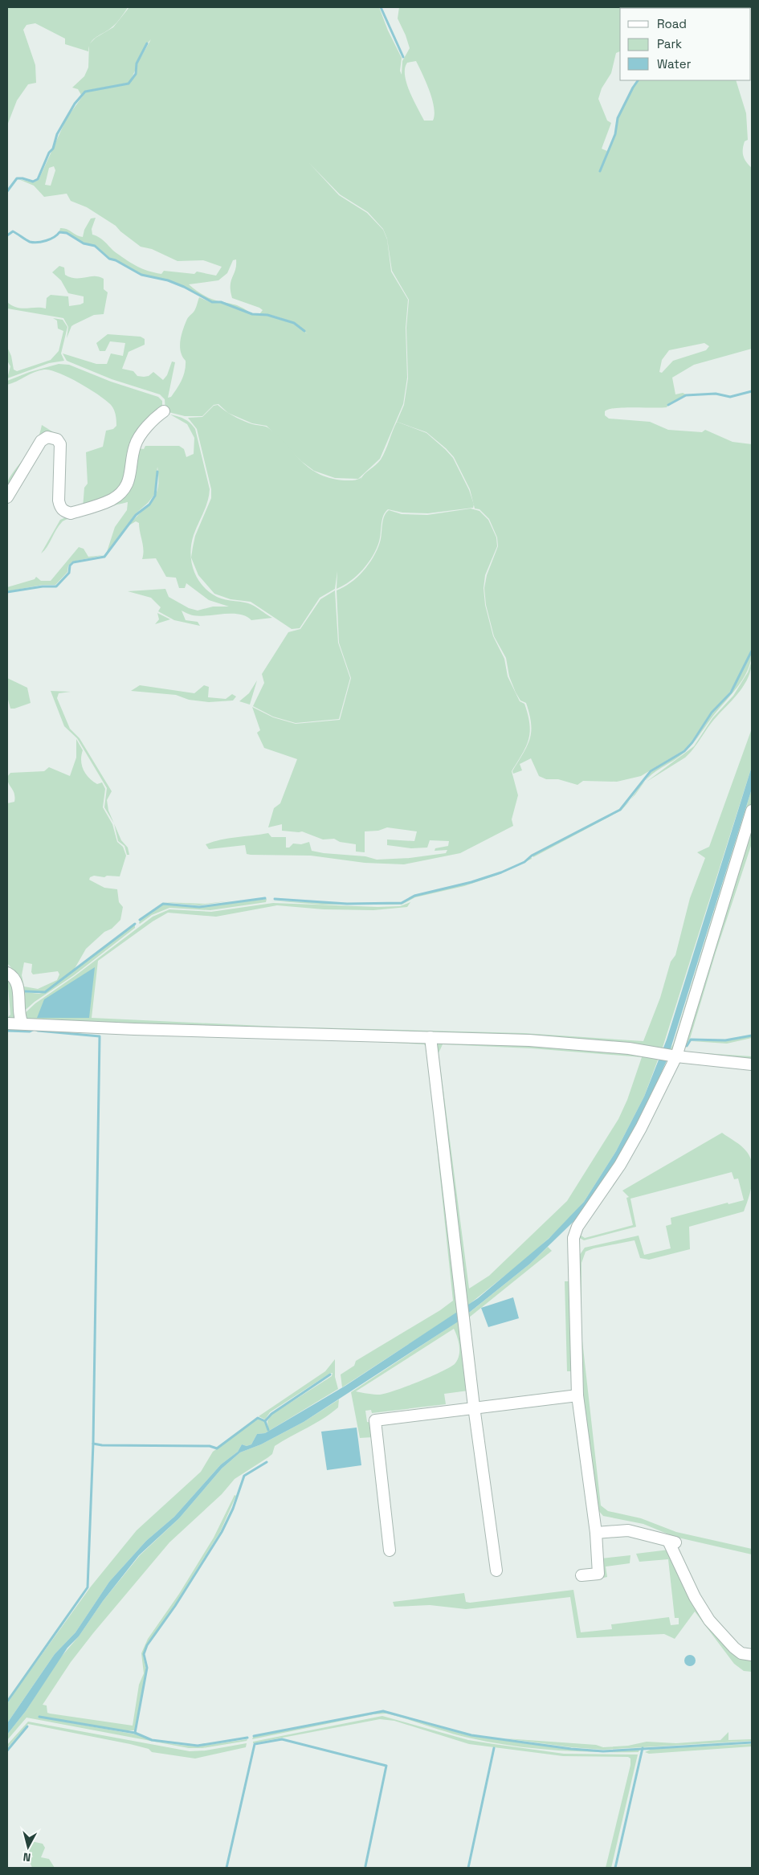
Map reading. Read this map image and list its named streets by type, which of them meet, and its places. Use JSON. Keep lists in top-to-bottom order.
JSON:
{
  "legend": ["Road", "Park", "Water"],
  "north": "bottom"
}
